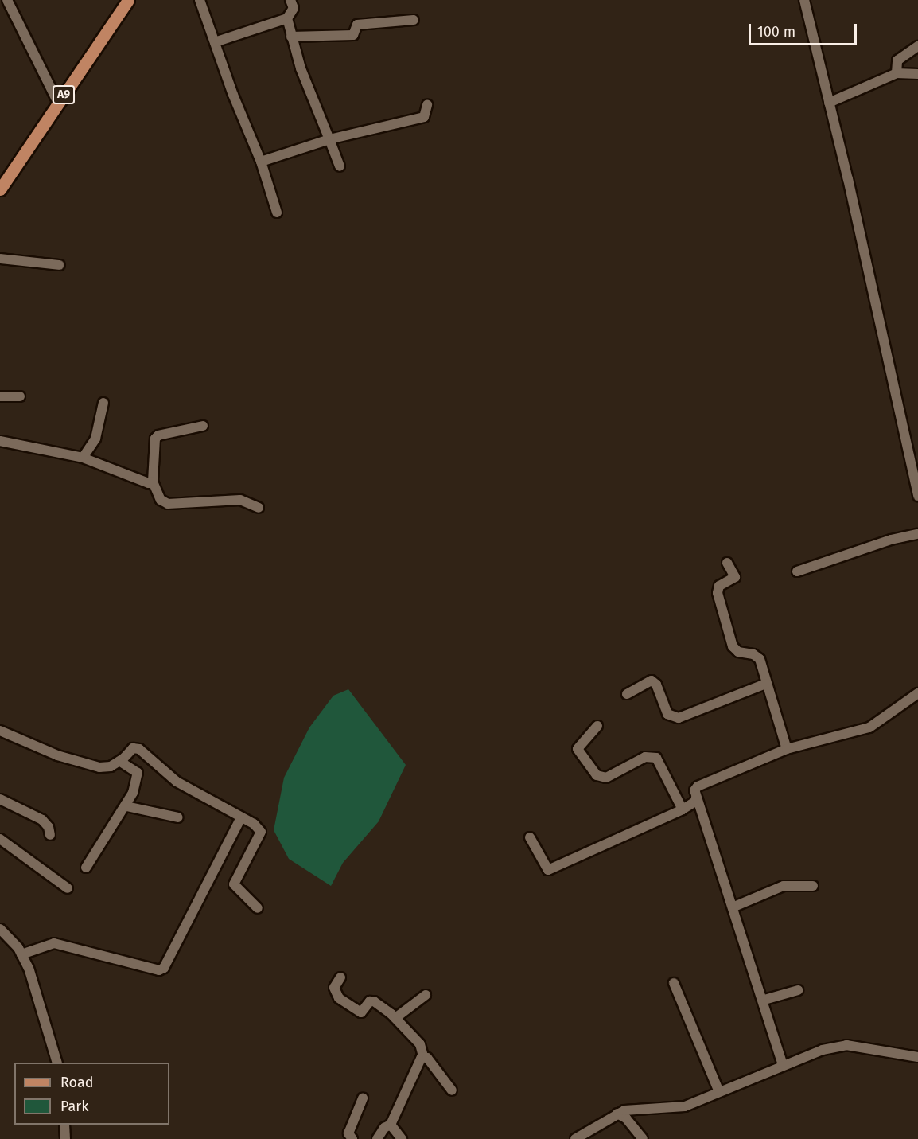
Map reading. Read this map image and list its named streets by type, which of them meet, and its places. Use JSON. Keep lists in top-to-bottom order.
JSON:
{
  "streets": {
    "main road": ["A9"]
  },
  "legend": ["Road", "Park"],
  "scale_bar": "100 m"
}
